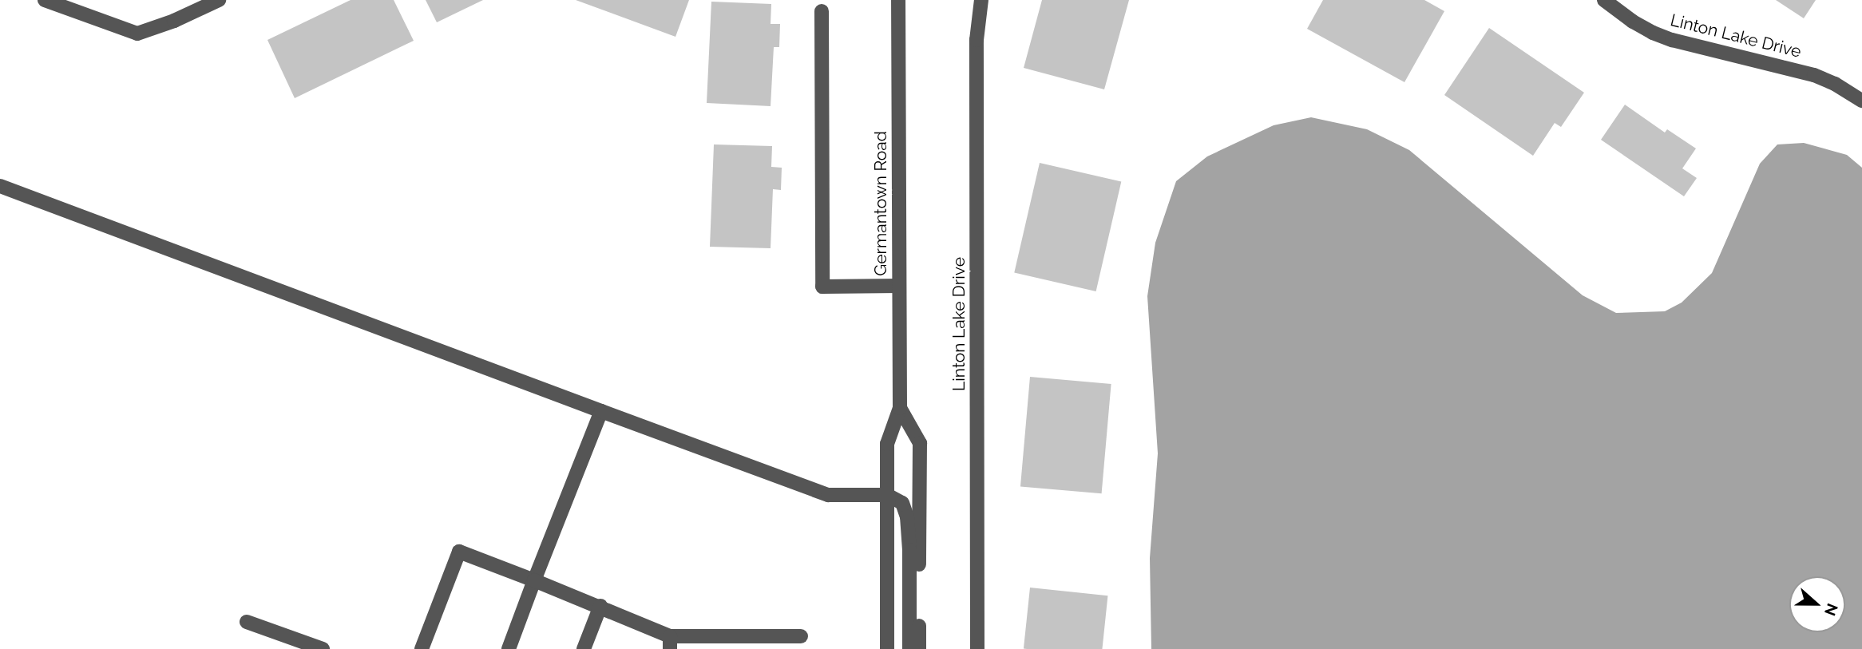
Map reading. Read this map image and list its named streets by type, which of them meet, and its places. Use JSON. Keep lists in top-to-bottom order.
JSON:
{
  "streets": {
    "street": ["Linton Lake Drive", "Germantown Road"]
  },
  "north": "right"
}
